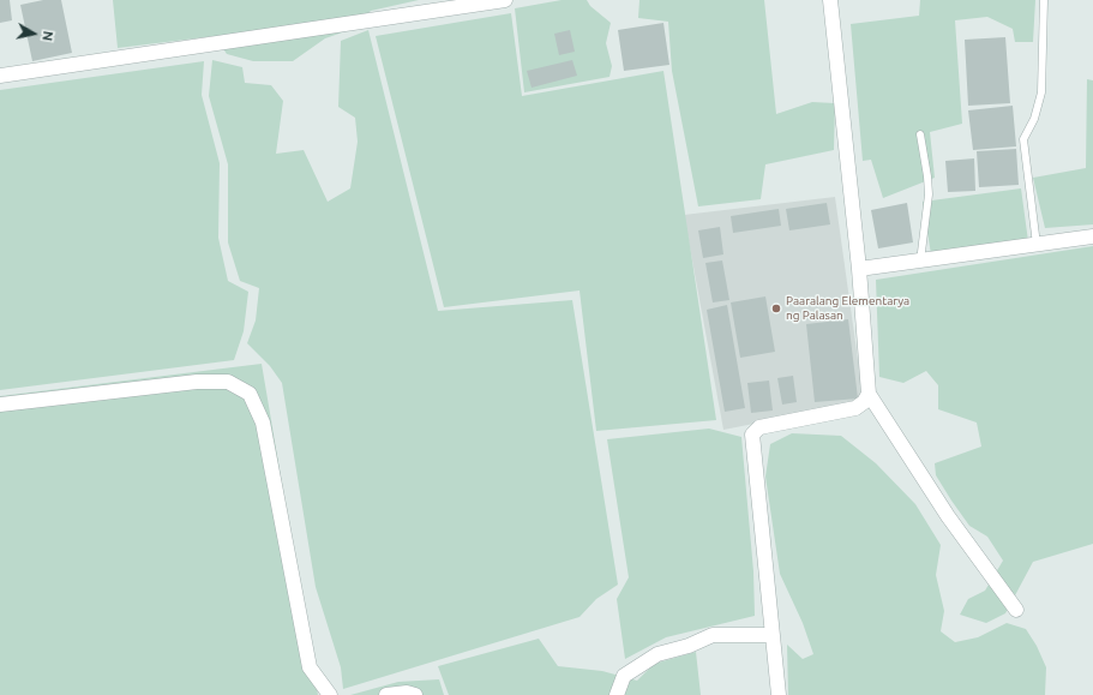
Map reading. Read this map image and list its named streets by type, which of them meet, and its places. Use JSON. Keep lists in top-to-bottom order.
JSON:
{
  "places": ["Paaralang Elementarya ng Palasan"],
  "north": "right"
}
